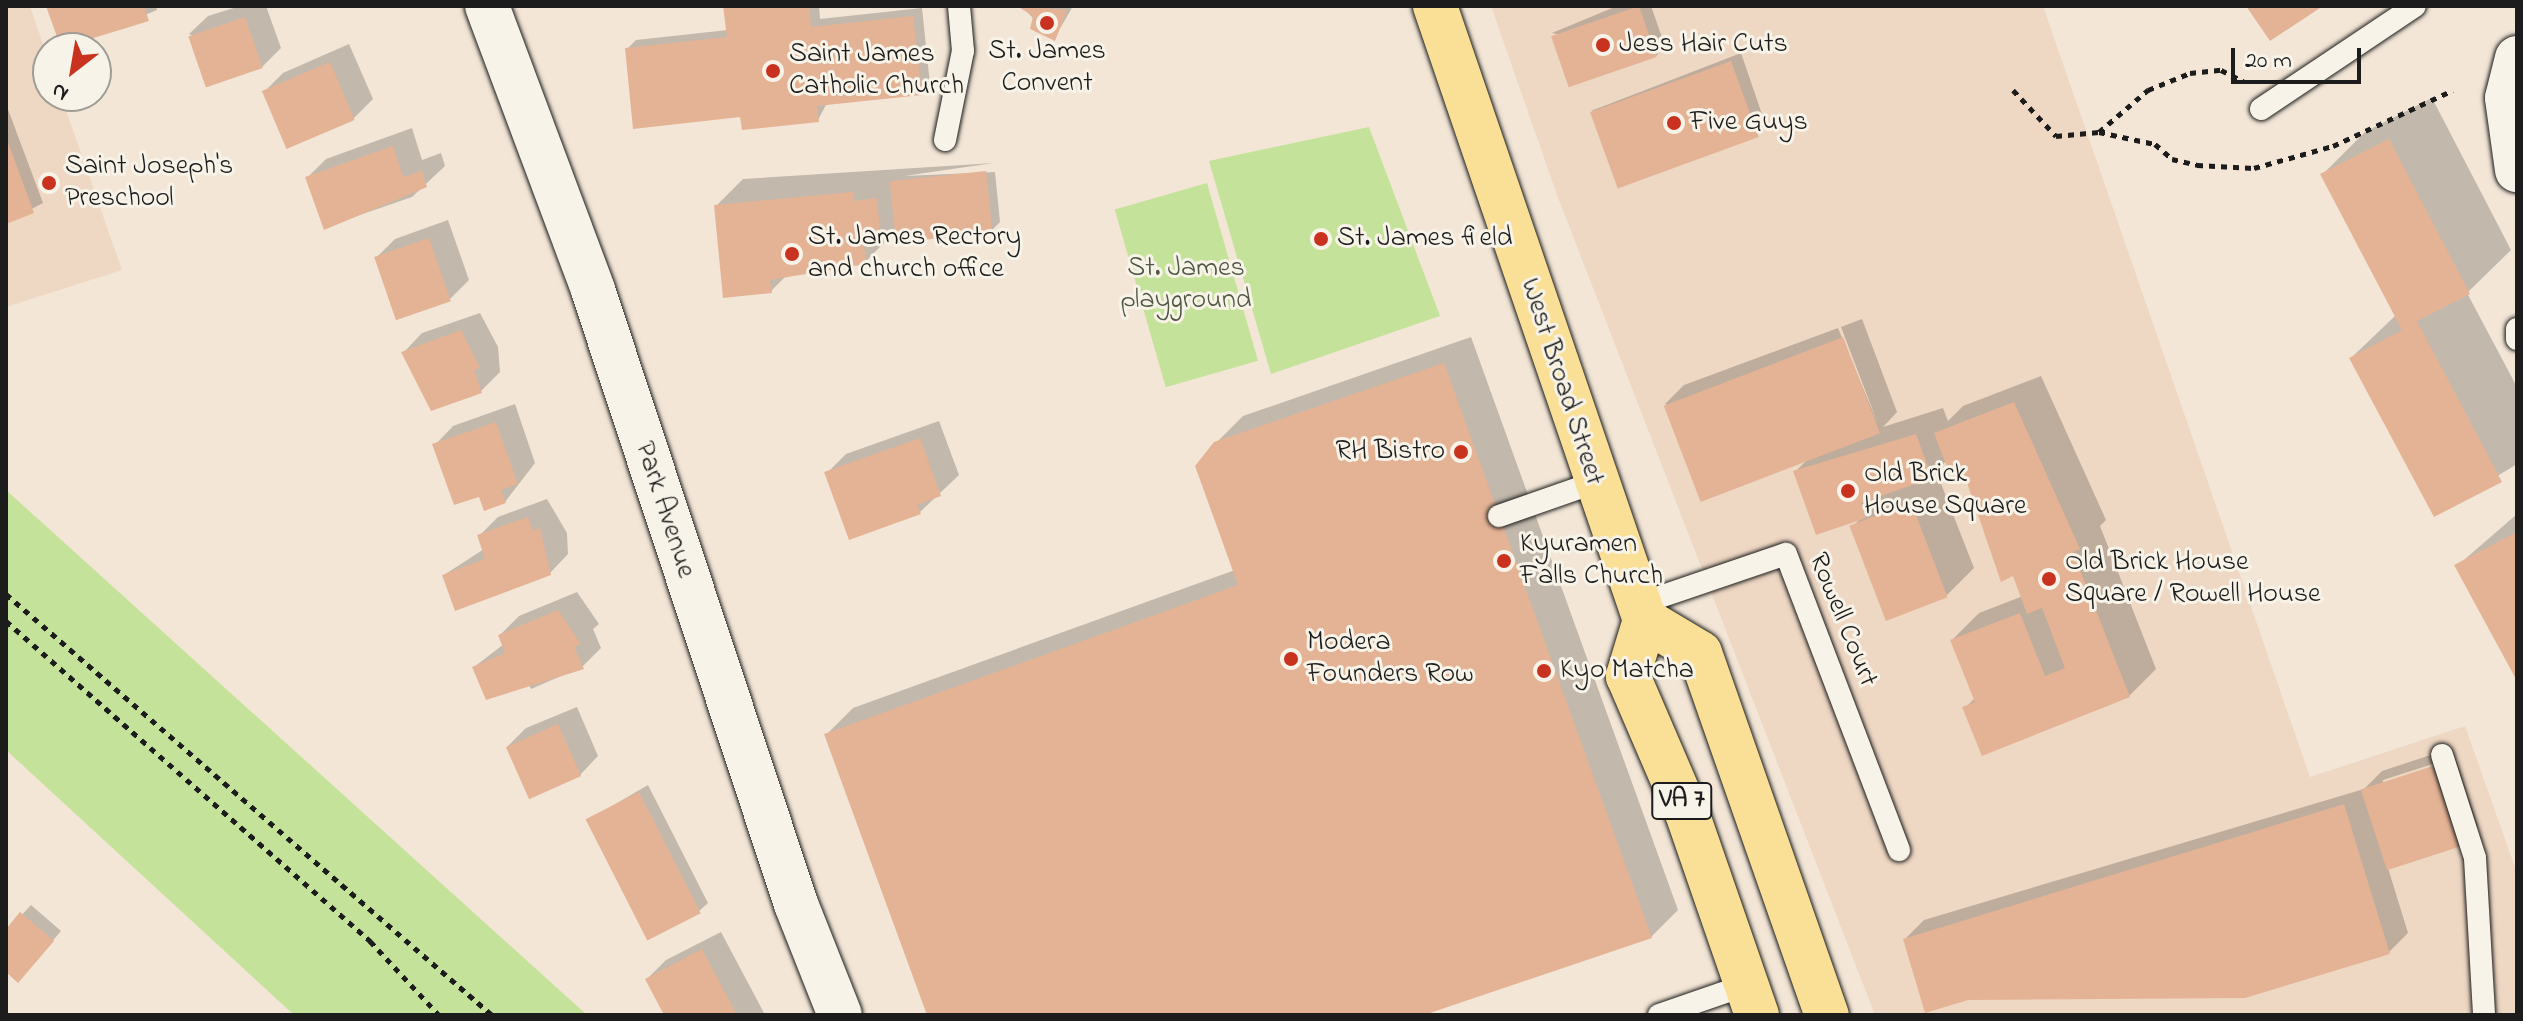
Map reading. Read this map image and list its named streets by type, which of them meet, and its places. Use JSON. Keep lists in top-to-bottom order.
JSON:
{
  "streets": {
    "main road": ["West Broad Street", "VA 7"],
    "street": ["Park Avenue"],
    "lane": ["Rowell Court"]
  },
  "crossings": [
    ["West Broad Street", "Rowell Court"],
    ["West Broad Street", "VA 7"],
    ["Rowell Court", "VA 7"]
  ],
  "parks": ["St. James playground"],
  "places": [
    "St. James Convent",
    "Jess Hair Cuts",
    "Saint James Catholic Church",
    "Five Guys",
    "Saint Joseph's Preschool",
    "St. James field",
    "St. James Rectory and church office",
    "RH Bistro",
    "Old Brick House Square",
    "Kyuramen Falls Church",
    "Old Brick House Square / Rowell House",
    "Modera Founders Row",
    "Kyo Matcha"
  ],
  "scale_bar": "20 m",
  "north": "bottom left"
}
